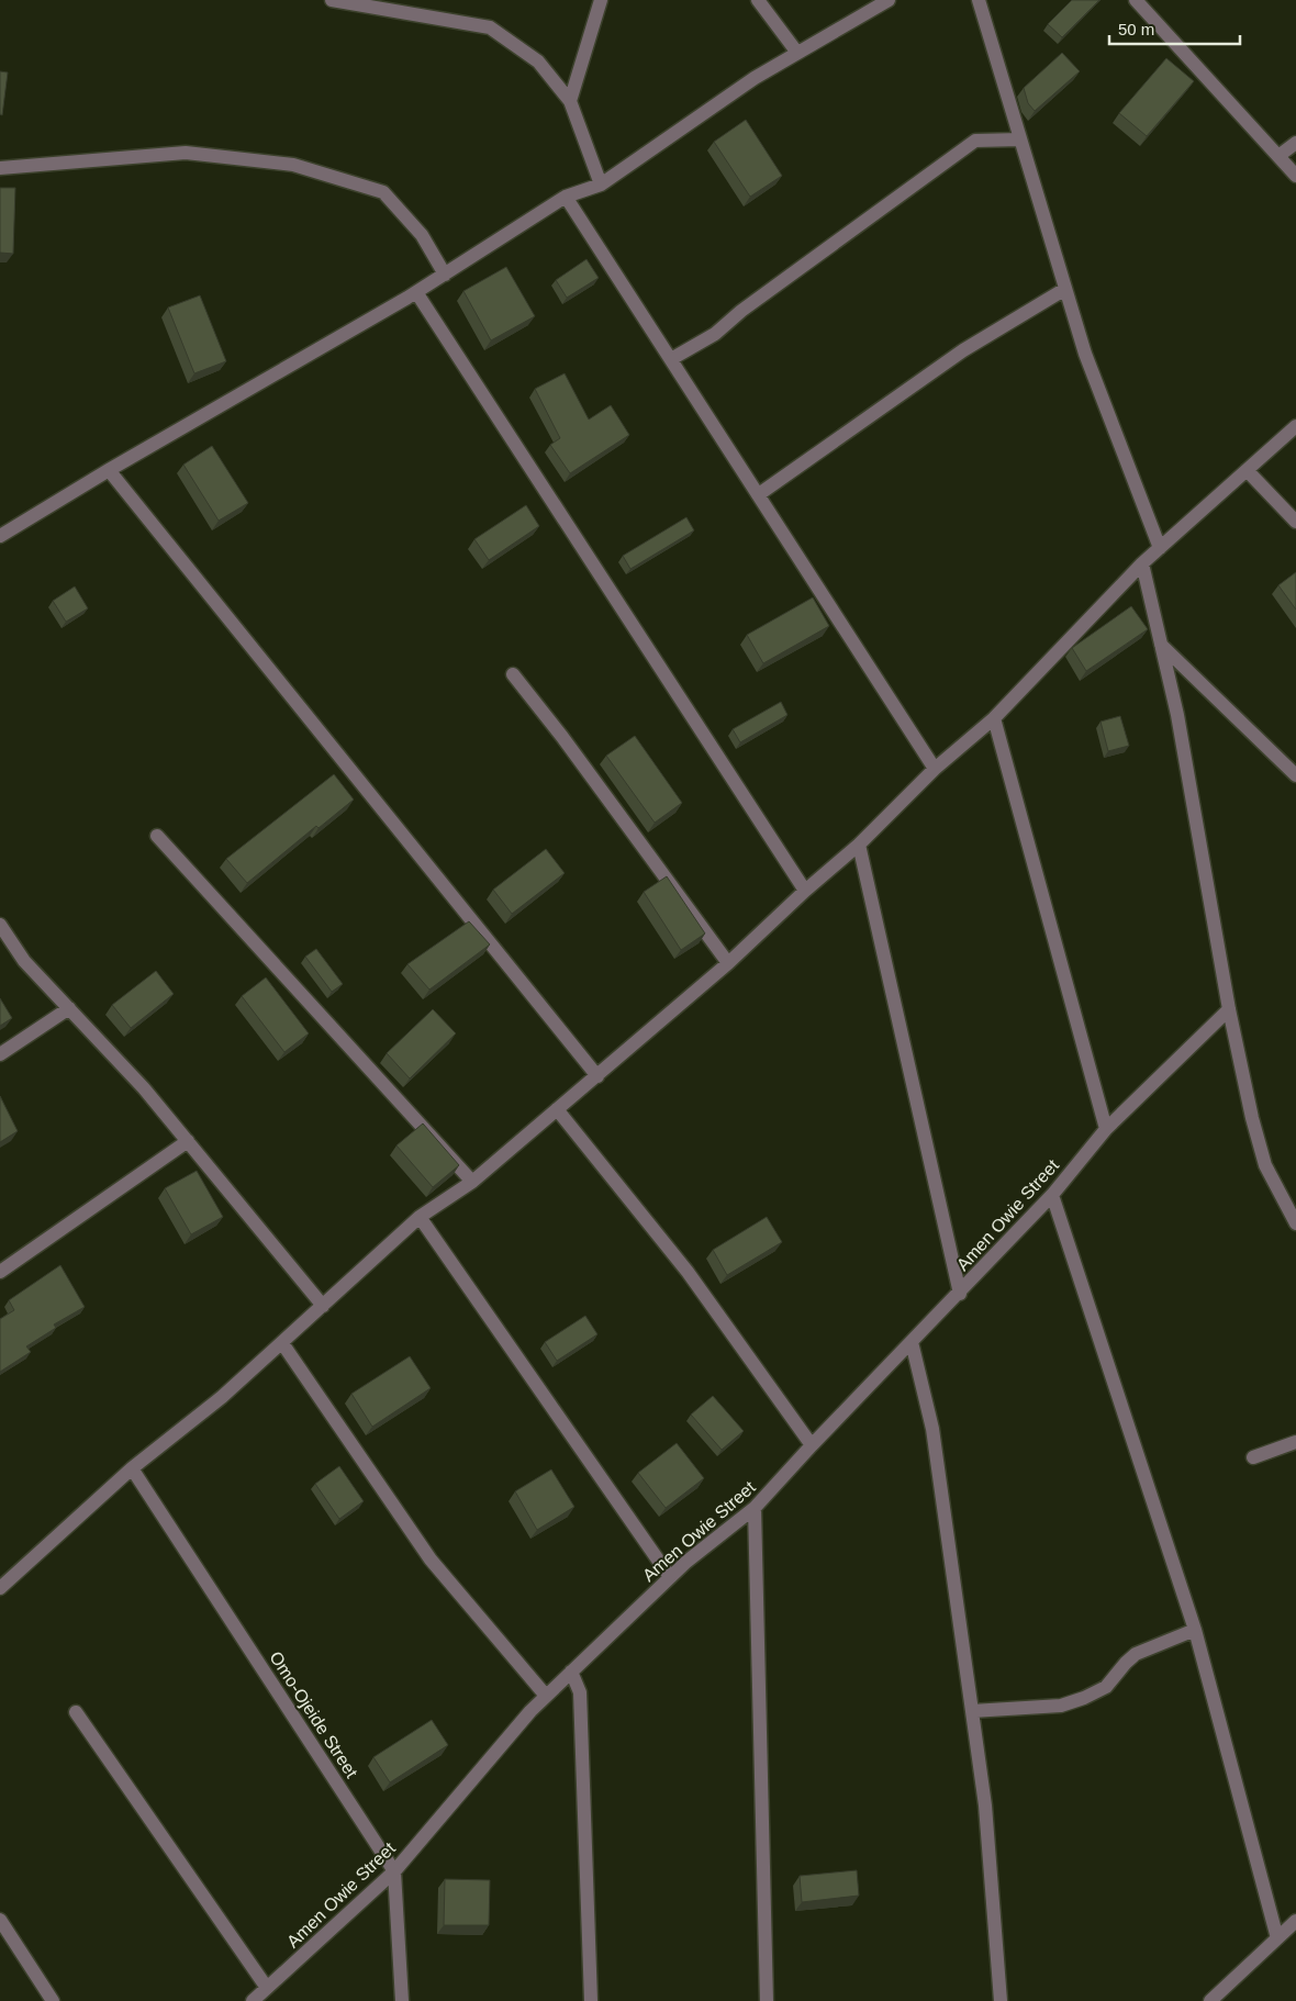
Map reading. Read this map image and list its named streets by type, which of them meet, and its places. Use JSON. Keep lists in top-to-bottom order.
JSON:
{
  "streets": {
    "street": ["Amen Owie Street", "Omo-Ojeide Street"]
  },
  "crossings": [
    ["Amen Owie Street", "Omo-Ojeide Street"]
  ],
  "scale_bar": "50 m"
}
